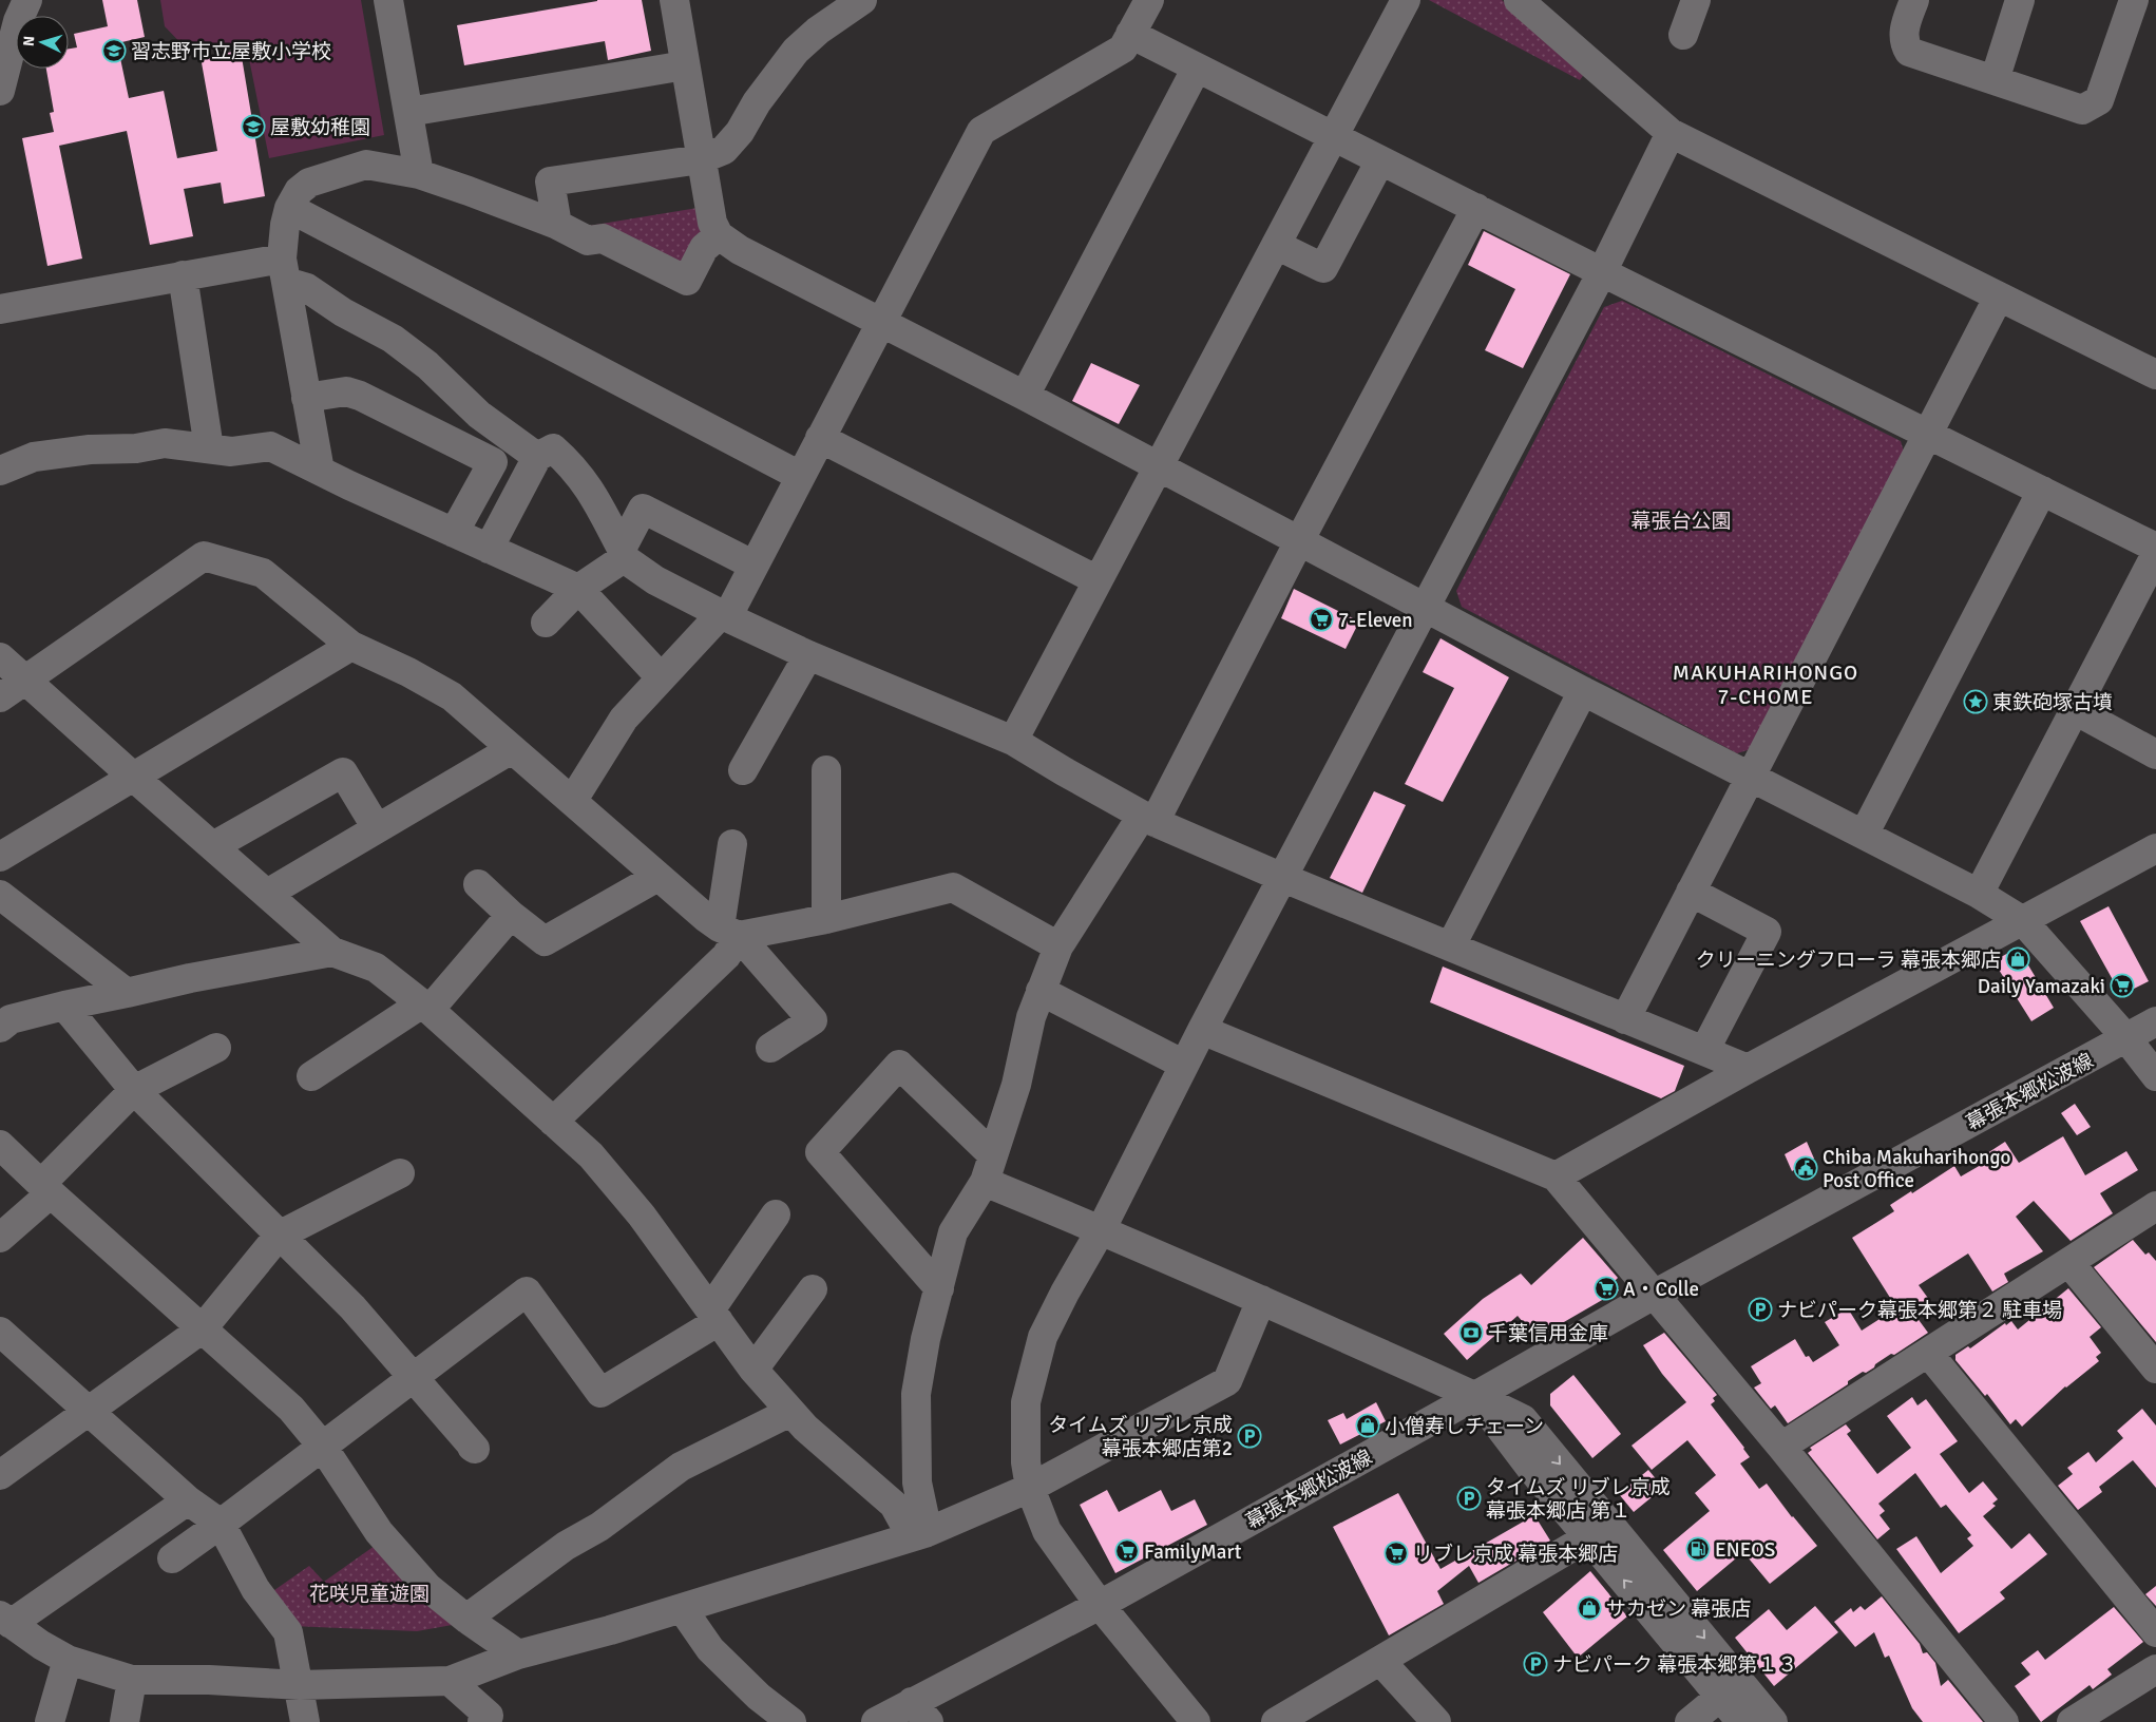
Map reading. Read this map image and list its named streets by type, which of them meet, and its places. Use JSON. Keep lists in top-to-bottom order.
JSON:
{
  "streets": {
    "street": ["幕張本郷松波線"]
  },
  "districts": ["MAKUHARIHONGO 7-CHOME"],
  "parks": ["幕張台公園", "花咲児童遊園"],
  "places": {
    "school or university": ["習志野市立屋敷小学校", "屋敷幼稚園"],
    "supermarket": [
      "7-Eleven",
      "Daily Yamazaki",
      "A・Colle",
      "FamilyMart",
      "リブレ京成 幕張本郷店"
    ],
    "place": ["東鉄砲塚古墳"],
    "shop": ["クリーニングフローラ 幕張本郷店", "小僧寿しチェーン", "サカゼン 幕張店"],
    "public building": ["Chiba Makuharihongo Post Office"],
    "parking": [
      "ナビパーク幕張本郷第２ 駐車場",
      "タイムズ リブレ京成 幕張本郷店第2",
      "タイムズ リブレ京成 幕張本郷店 第１",
      "ナビパーク 幕張本郷第１３"
    ],
    "bank": ["千葉信用金庫"],
    "fuel station": ["ENEOS"]
  },
  "north": "left"
}
